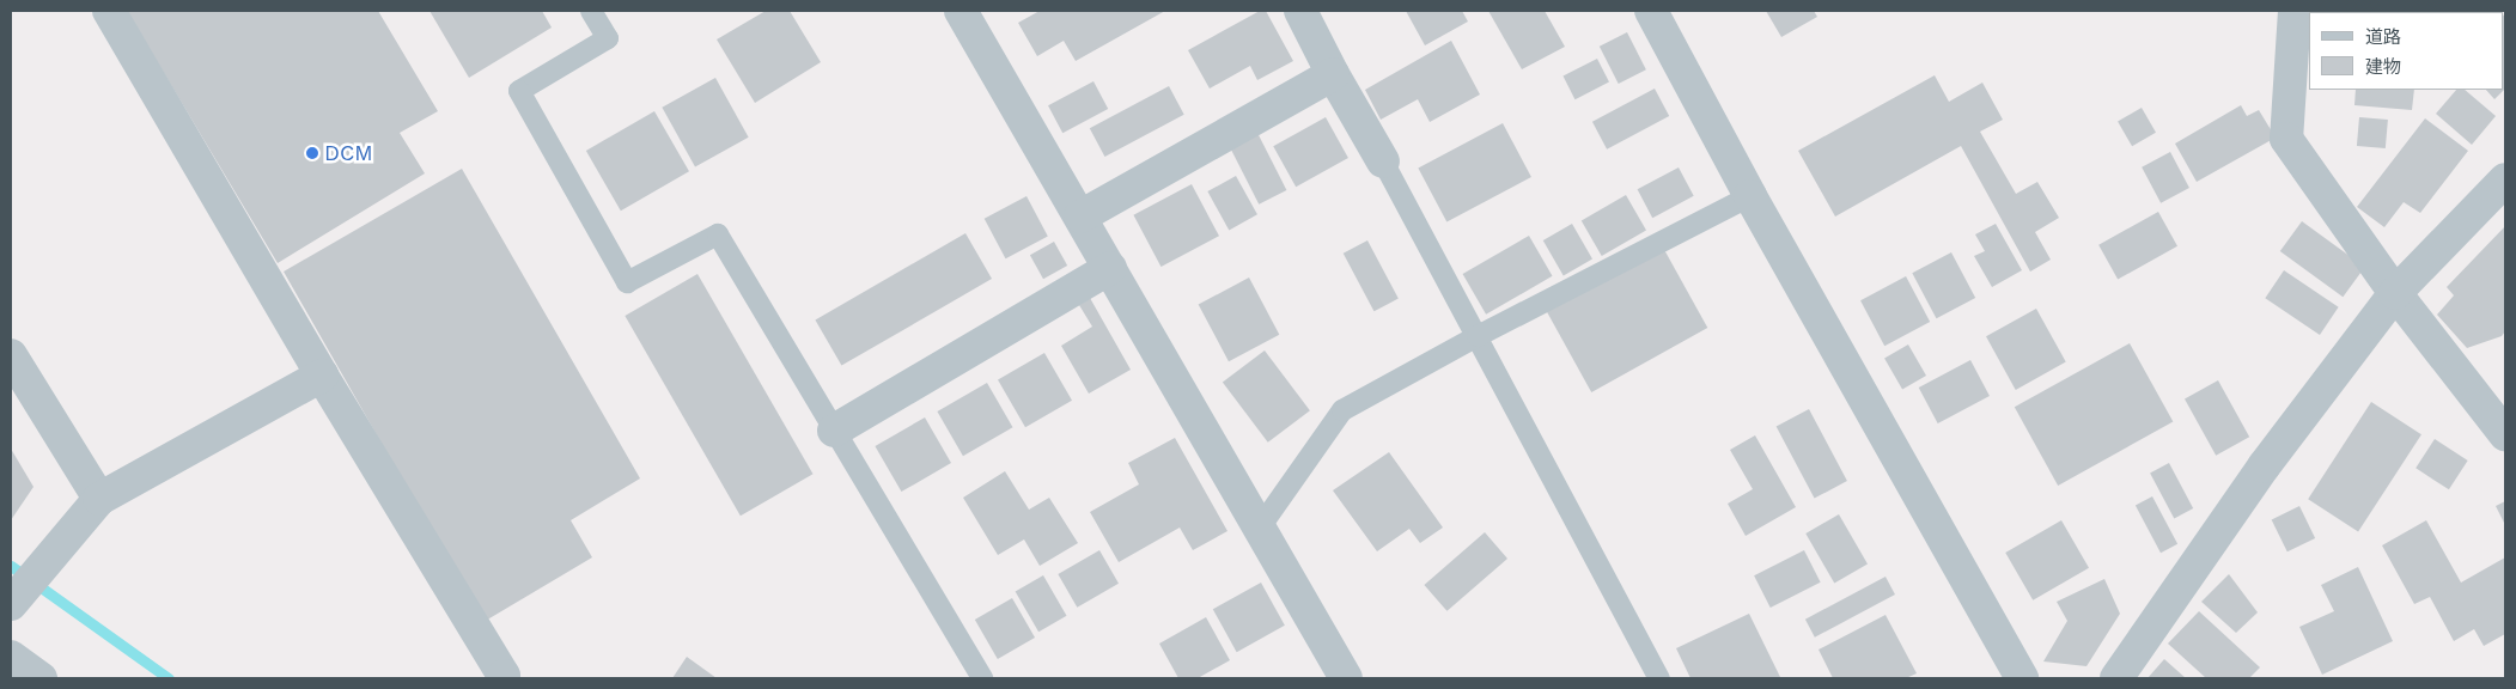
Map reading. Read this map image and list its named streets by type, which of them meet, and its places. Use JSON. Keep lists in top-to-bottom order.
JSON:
{
  "places": ["DCM"],
  "legend": ["道路", "建物"]
}
